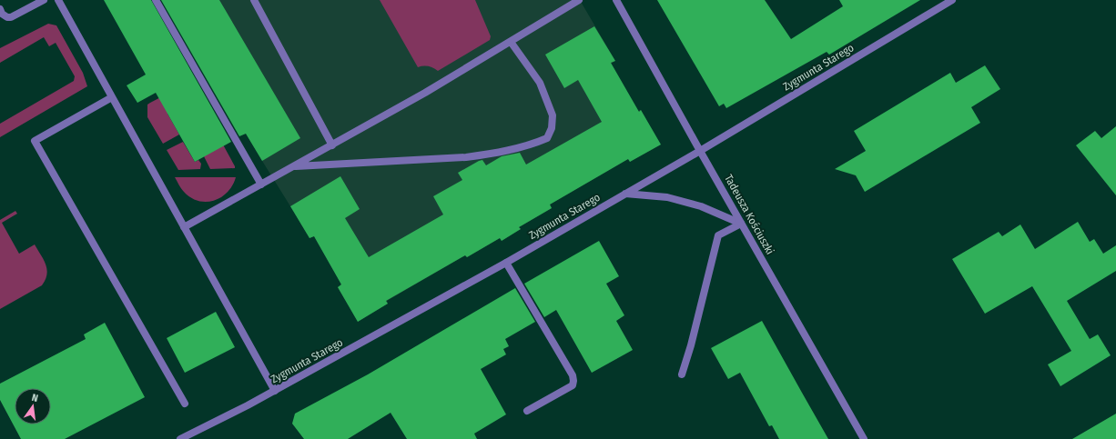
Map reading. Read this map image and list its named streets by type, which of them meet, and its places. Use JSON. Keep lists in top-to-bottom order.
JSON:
{
  "streets": {
    "street": ["Zygmunta Starego", "Tadeusza Kościuszki"]
  },
  "crossings": [
    ["Zygmunta Starego", "Tadeusza Kościuszki"]
  ],
  "north": "top"
}
